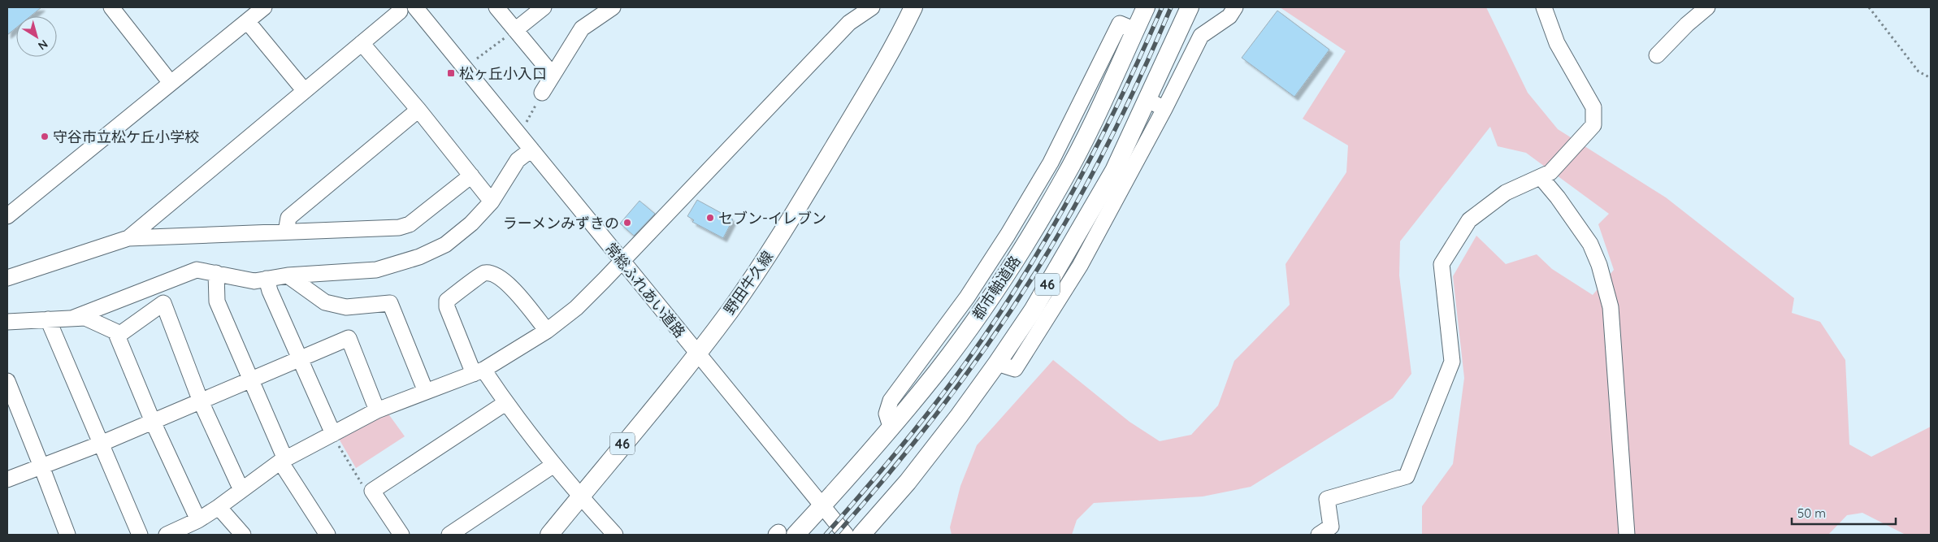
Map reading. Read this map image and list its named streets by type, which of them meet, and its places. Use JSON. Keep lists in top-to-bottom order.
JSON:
{
  "streets": {
    "main road": ["野田牛久線", "46", "都市軸道路"],
    "street": ["常総ふれあい道路"]
  },
  "crossings": [
    ["野田牛久線", "常総ふれあい道路"],
    ["都市軸道路", "常総ふれあい道路"]
  ],
  "places": {
    "transit": ["松ヶ丘小入口"],
    "other": ["守谷市立松ケ丘小学校", "セブン-イレブン", "ラーメンみずきの"]
  },
  "scale_bar": "50 m",
  "north": "bottom right"
}
